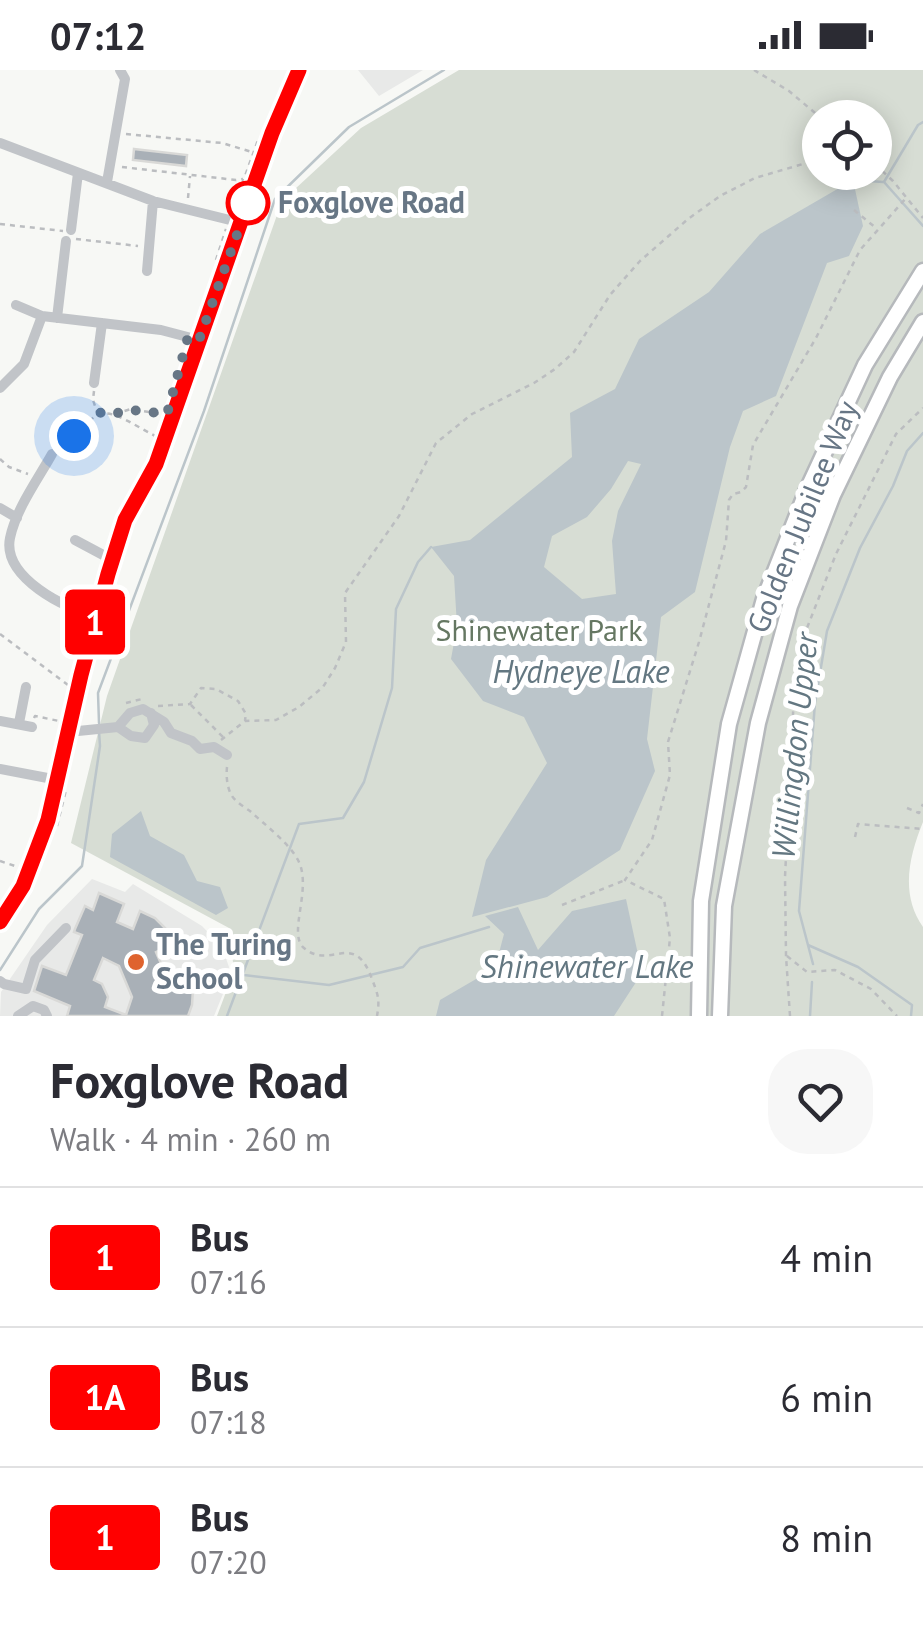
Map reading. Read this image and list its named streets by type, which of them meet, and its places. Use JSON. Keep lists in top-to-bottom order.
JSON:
{
  "streets": {
    "highway": ["Golden Jubilee Way"]
  },
  "water": ["Hydneye Lake", "Willingdon Upper", "Shinewater Lake"],
  "parks": ["Shinewater Park"],
  "places": ["Foxglove Road", "The Turing School"],
  "lines": ["bus line 1"],
  "page": {
    "status": "07:12",
    "on_map": "1",
    "heading": ["Foxglove Road", "Walk · 4 min · 260 m"],
    "list": [
      {
        "mark": "1",
        "name": "Bus",
        "note": "07:16",
        "value": "4 min"
      },
      {
        "mark": "1A",
        "name": "Bus",
        "note": "07:18",
        "value": "6 min"
      },
      {
        "mark": "1",
        "name": "Bus",
        "note": "07:20",
        "value": "8 min"
      }
    ]
  }
}
